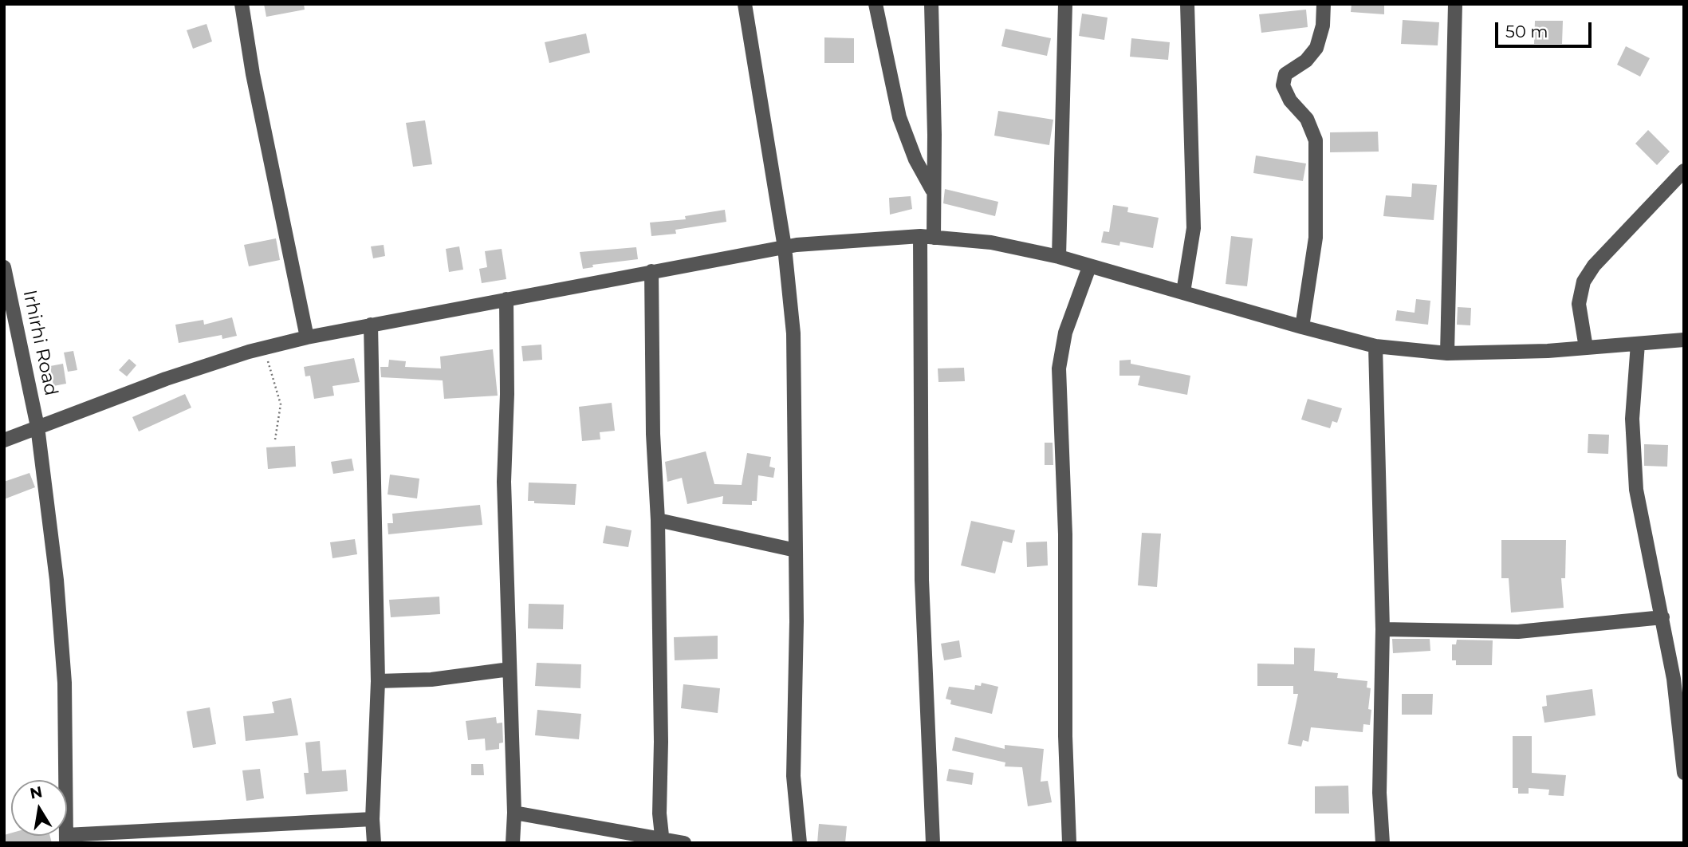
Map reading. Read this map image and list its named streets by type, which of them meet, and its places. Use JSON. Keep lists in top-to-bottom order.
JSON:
{
  "streets": {
    "street": ["Irhirhi Road"]
  },
  "scale_bar": "50 m",
  "north": "top"
}
